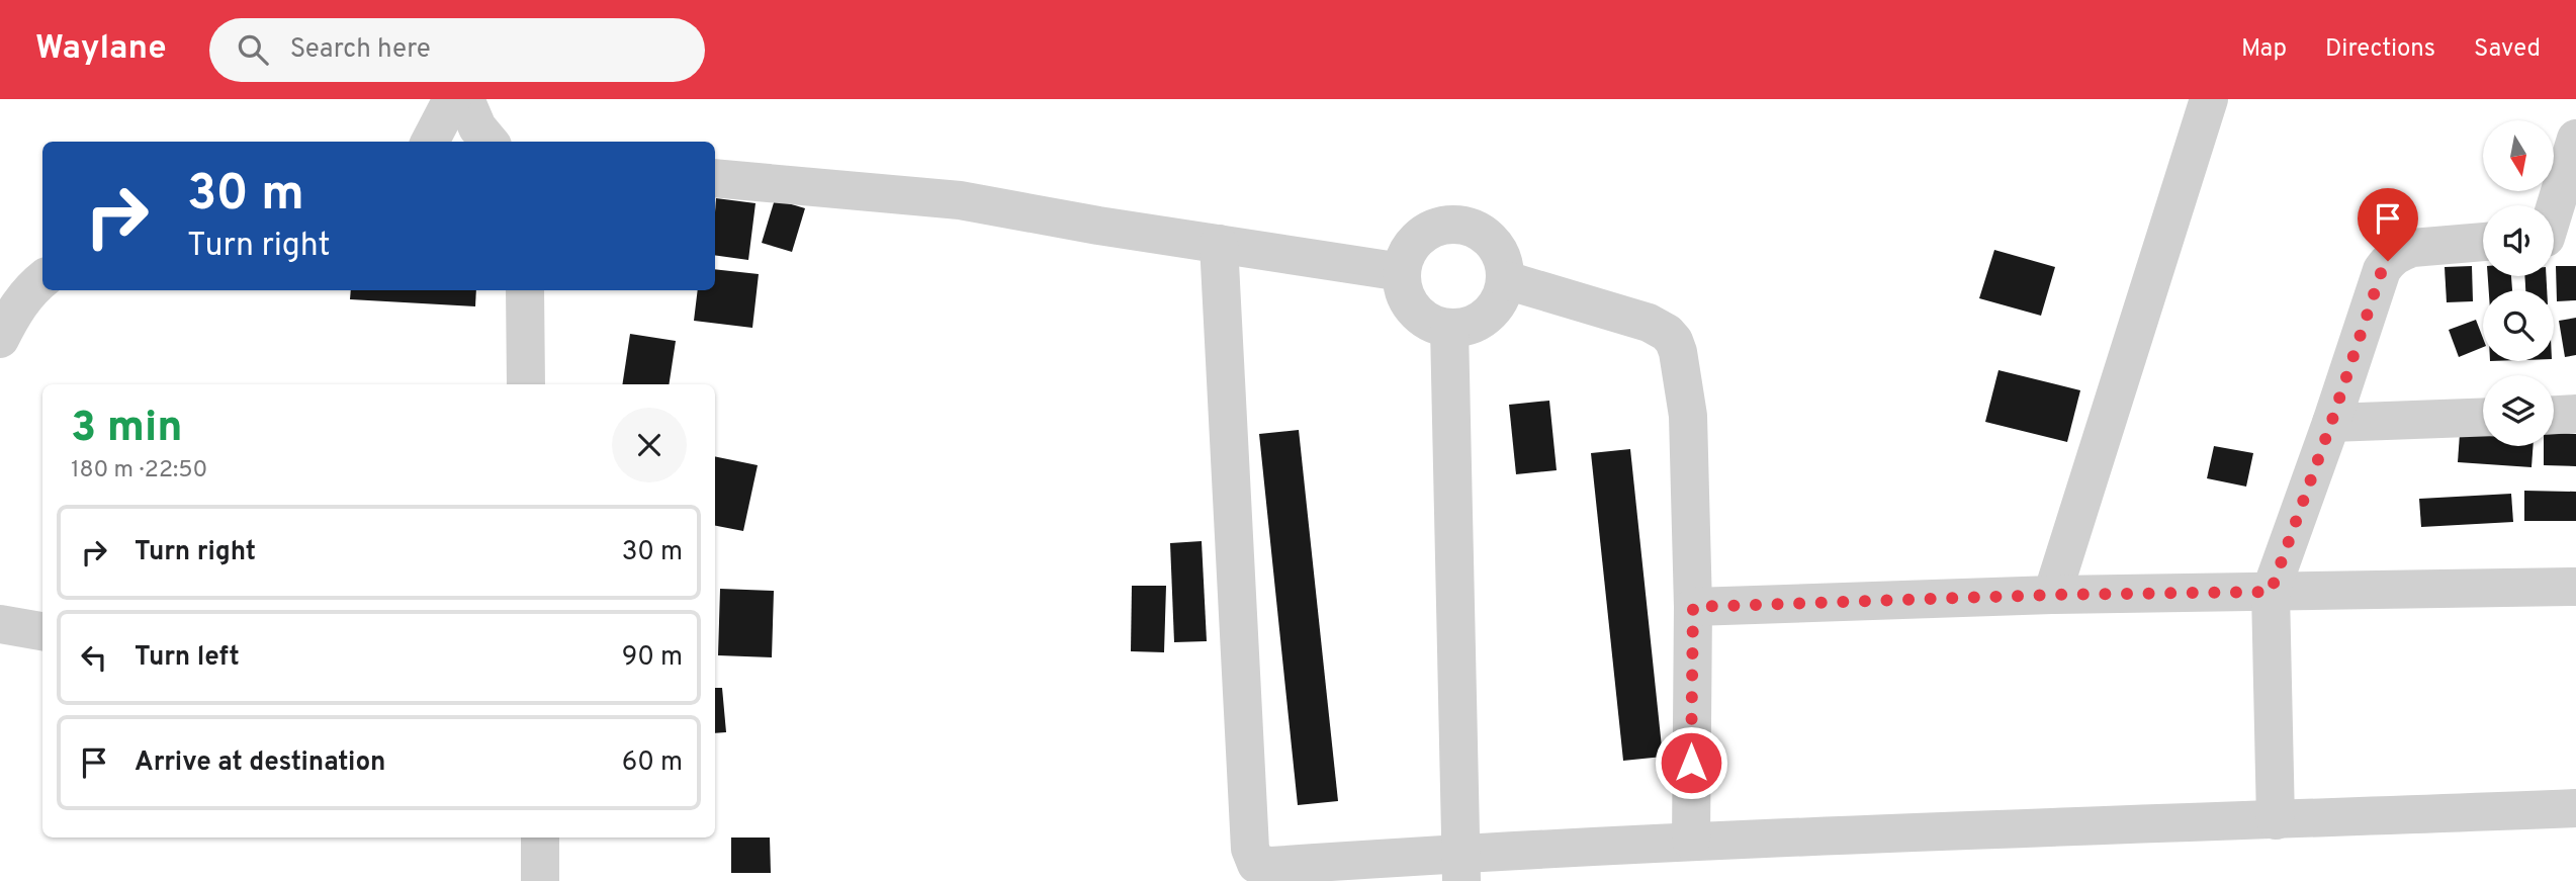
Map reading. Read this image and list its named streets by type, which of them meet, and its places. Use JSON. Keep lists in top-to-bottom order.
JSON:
{
  "north": "bottom",
  "page": {
    "header": "Waylane",
    "search": "Search here",
    "nav": ["Map", "Directions", "Saved"],
    "turn": ["30 m", "Turn right"],
    "heading": ["3 min", "180 m · 22:50"],
    "list": [
      {
        "name": "Turn right",
        "value": "30 m"
      },
      {
        "name": "Turn left",
        "value": "90 m"
      },
      {
        "name": "Arrive at destination",
        "value": "60 m"
      }
    ]
  }
}
